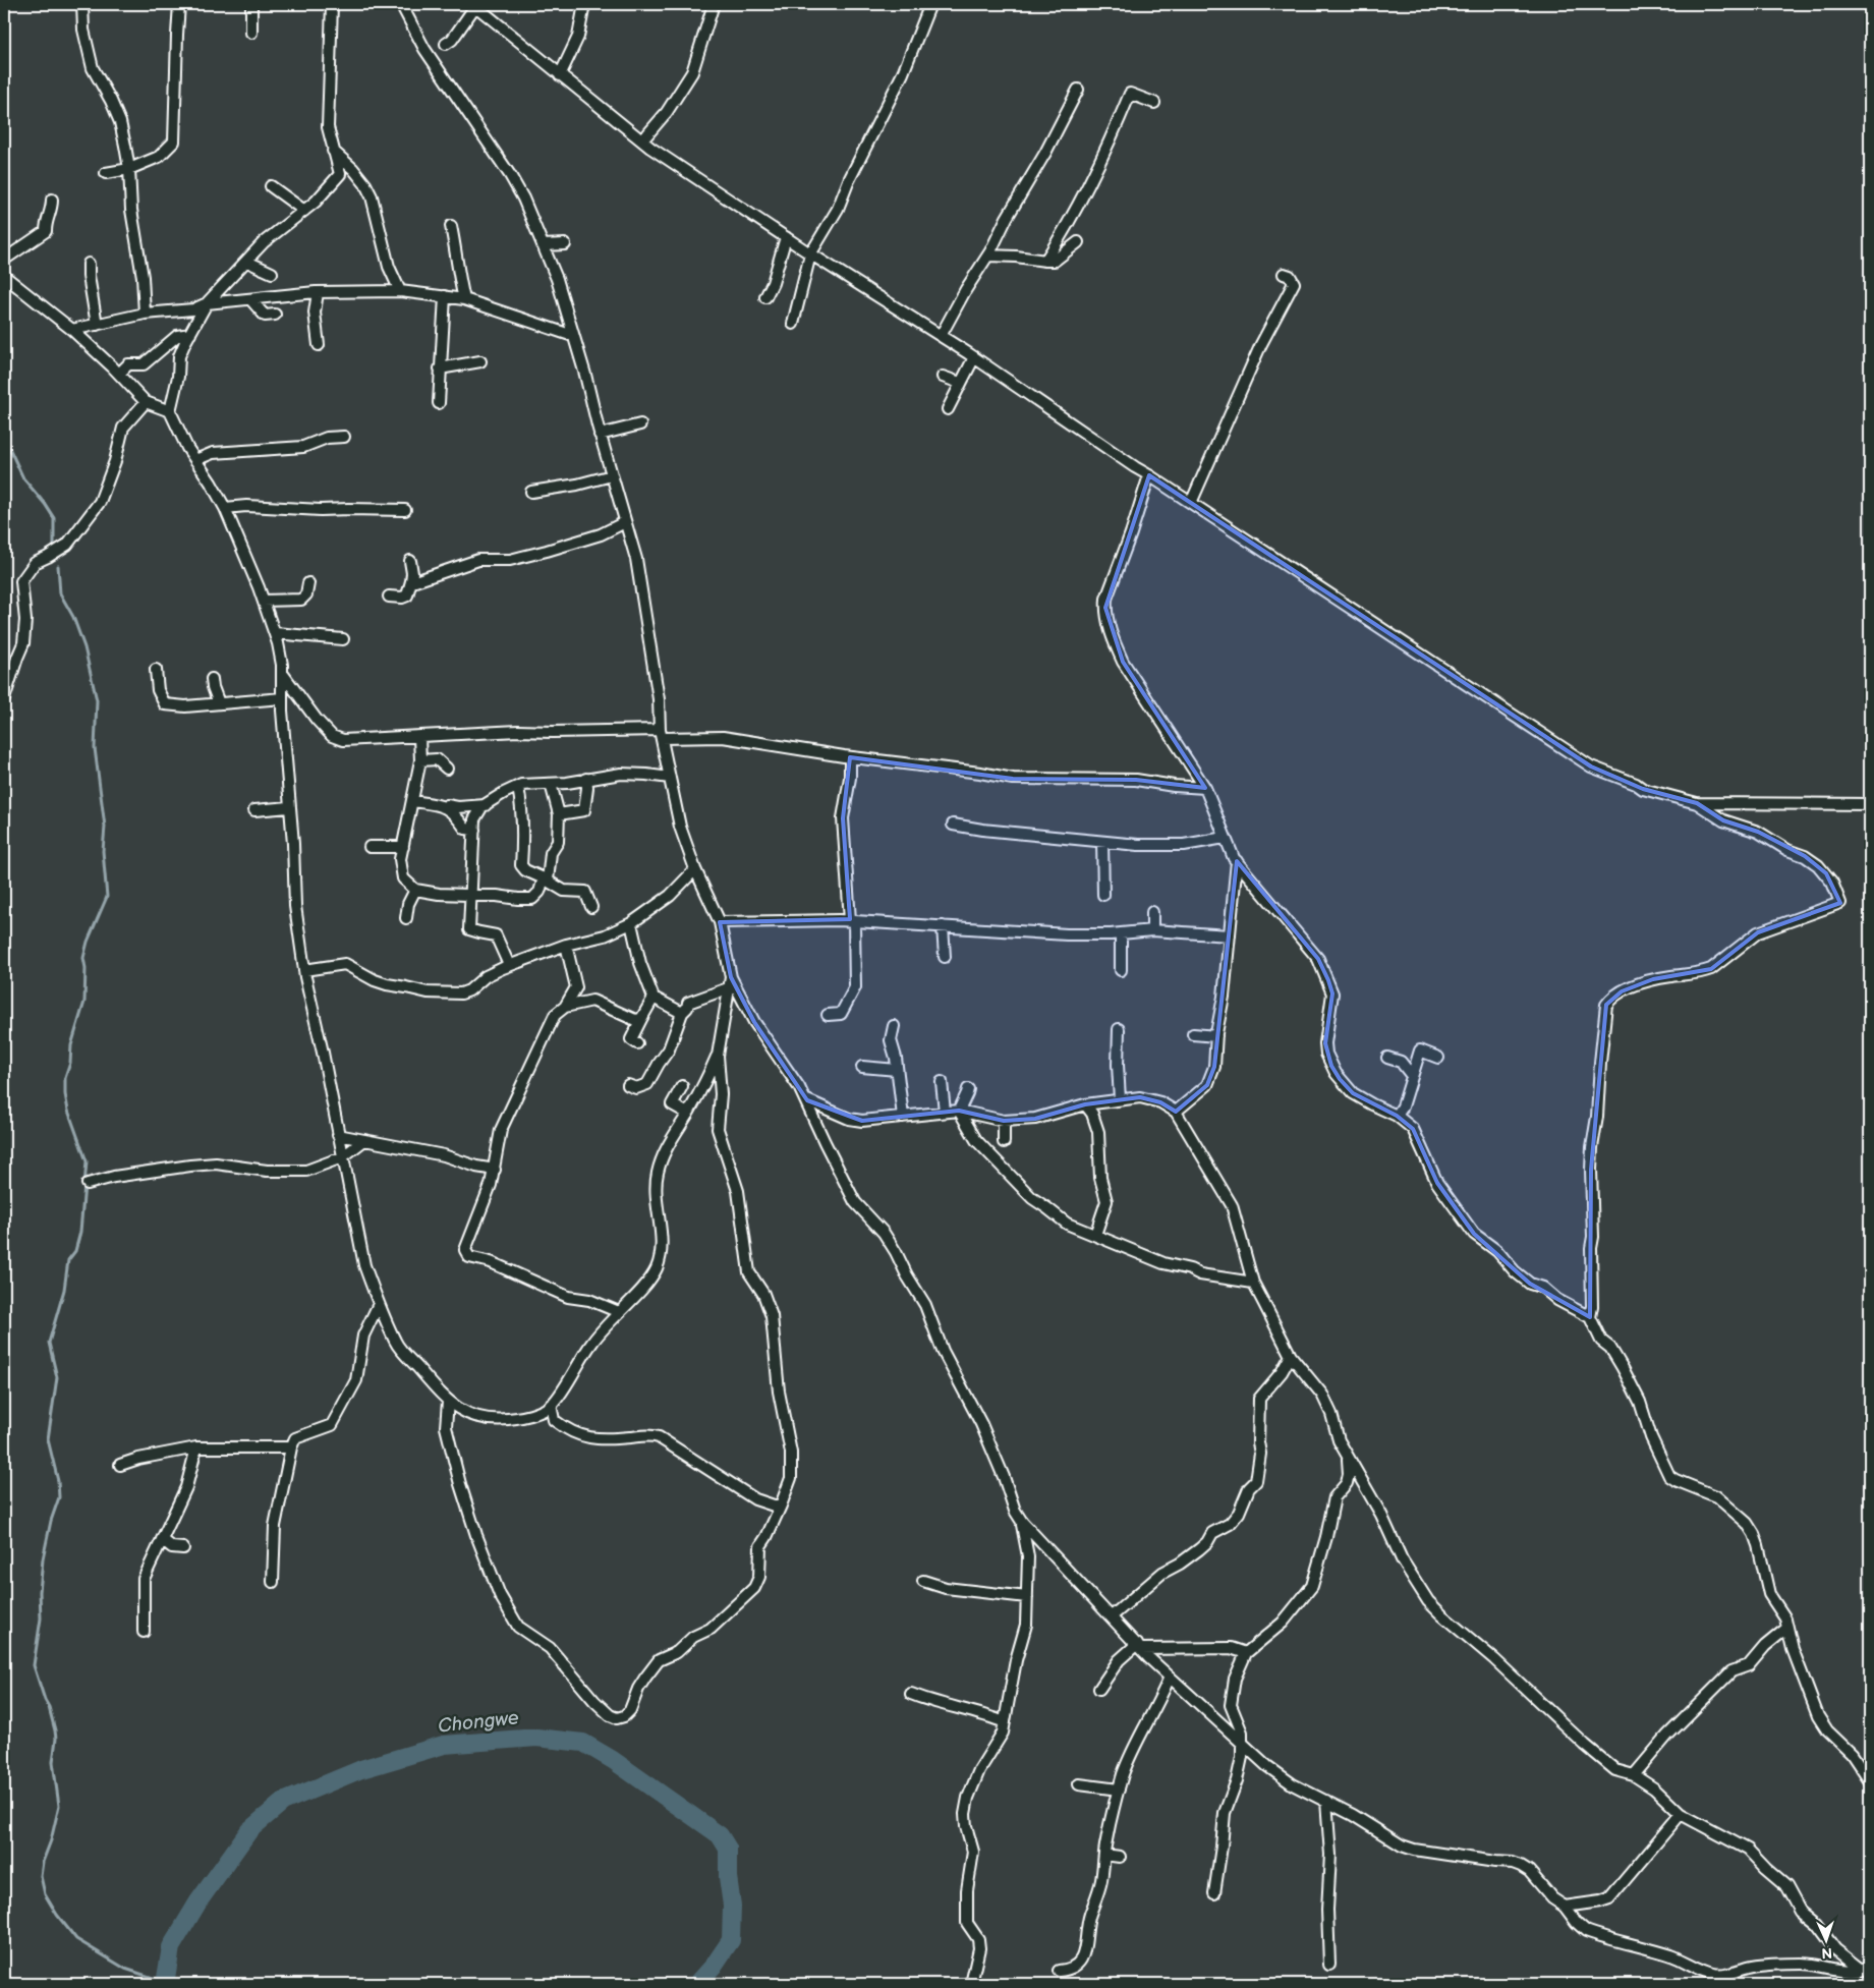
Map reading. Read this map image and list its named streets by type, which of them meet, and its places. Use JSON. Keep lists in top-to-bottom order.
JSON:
{
  "water": ["Chongwe"],
  "north": "bottom"
}
